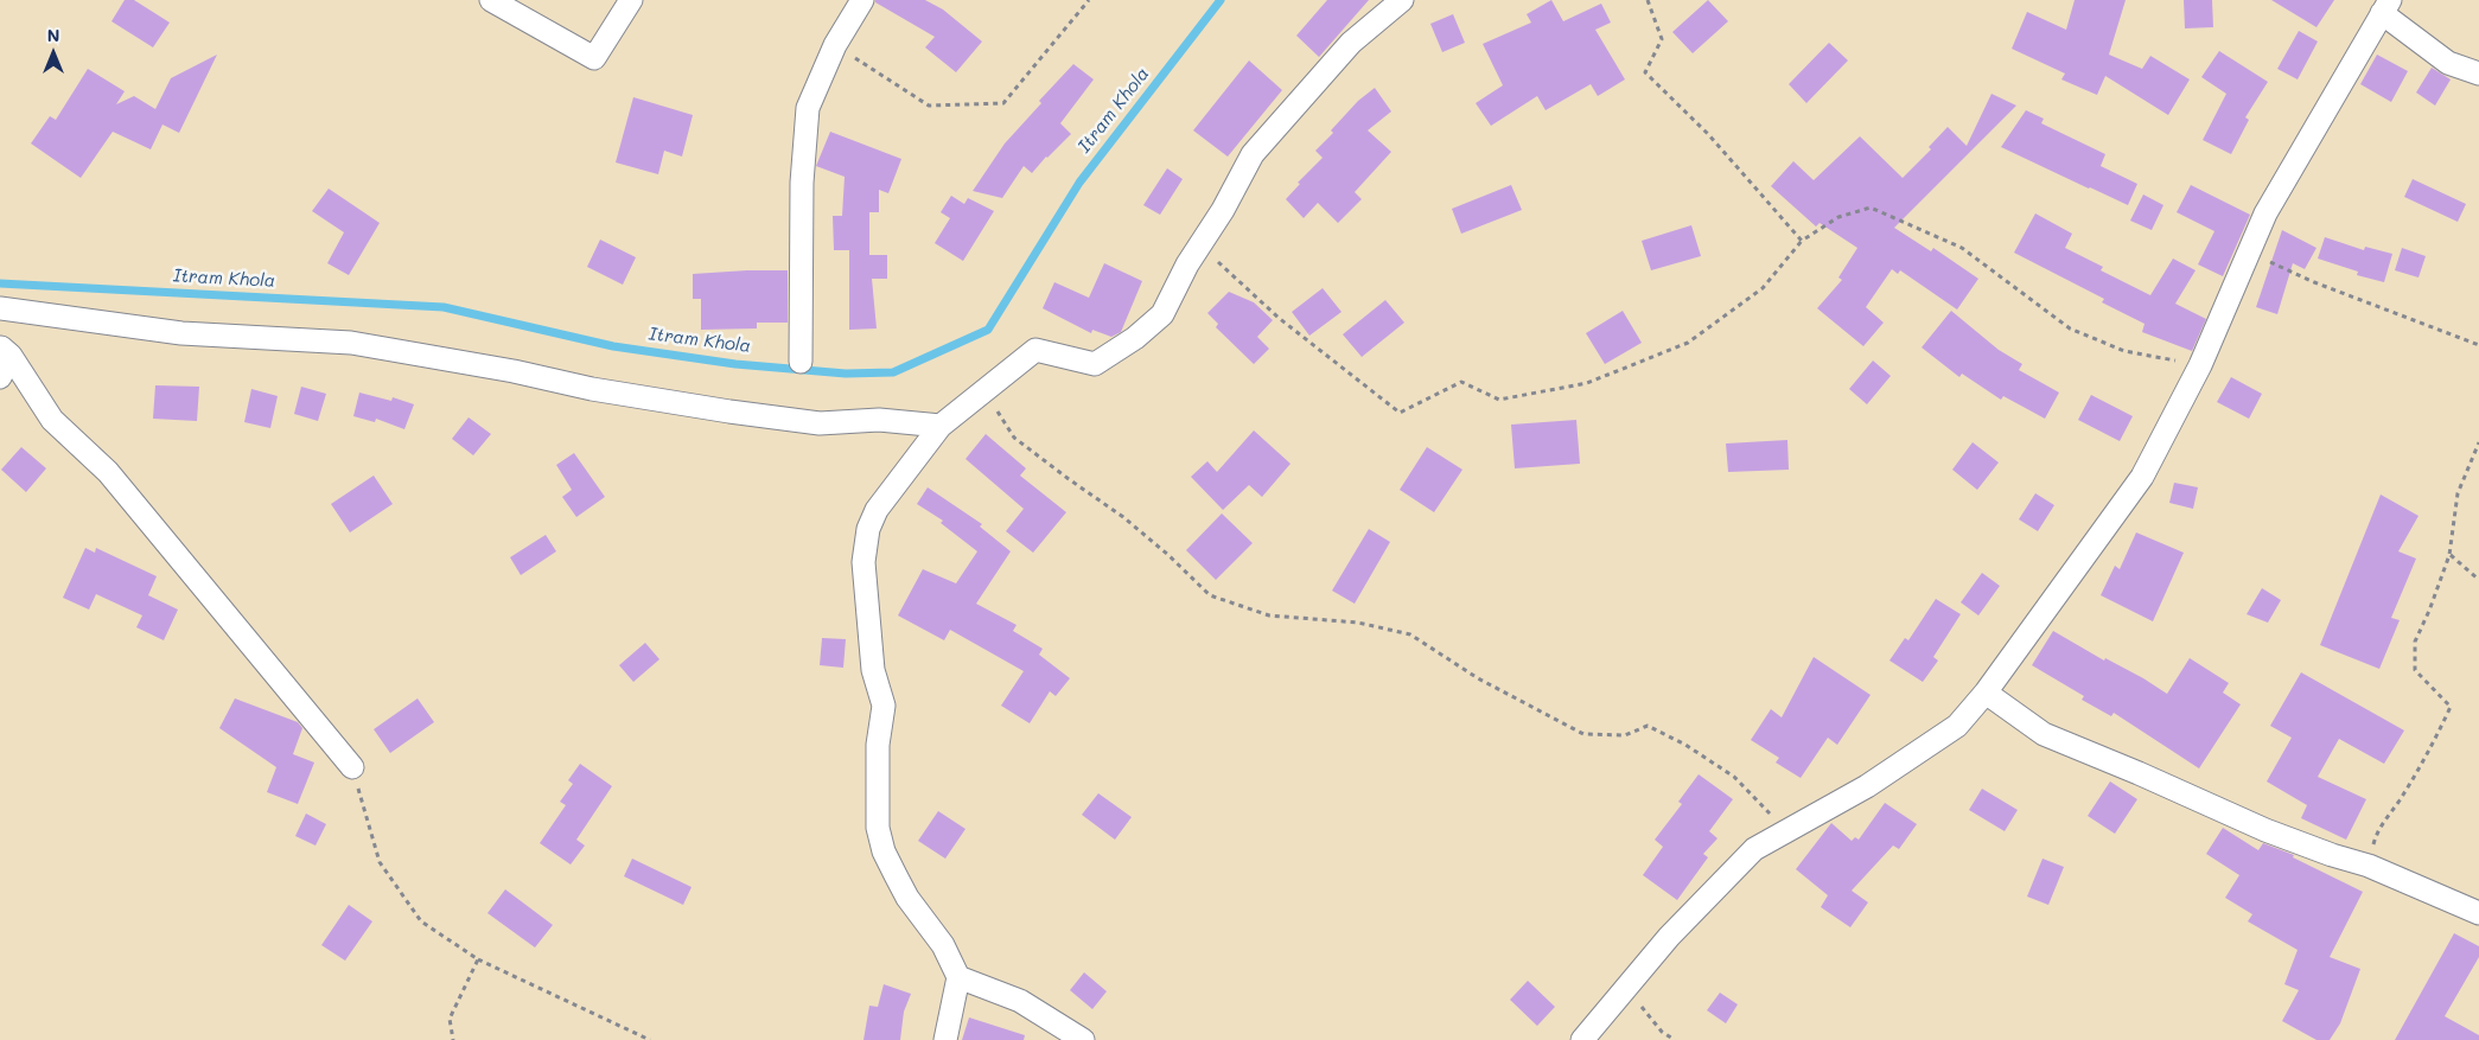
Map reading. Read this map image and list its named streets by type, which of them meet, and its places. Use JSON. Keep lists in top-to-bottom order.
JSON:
{
  "water": ["Itram Khola"],
  "north": "top"
}
